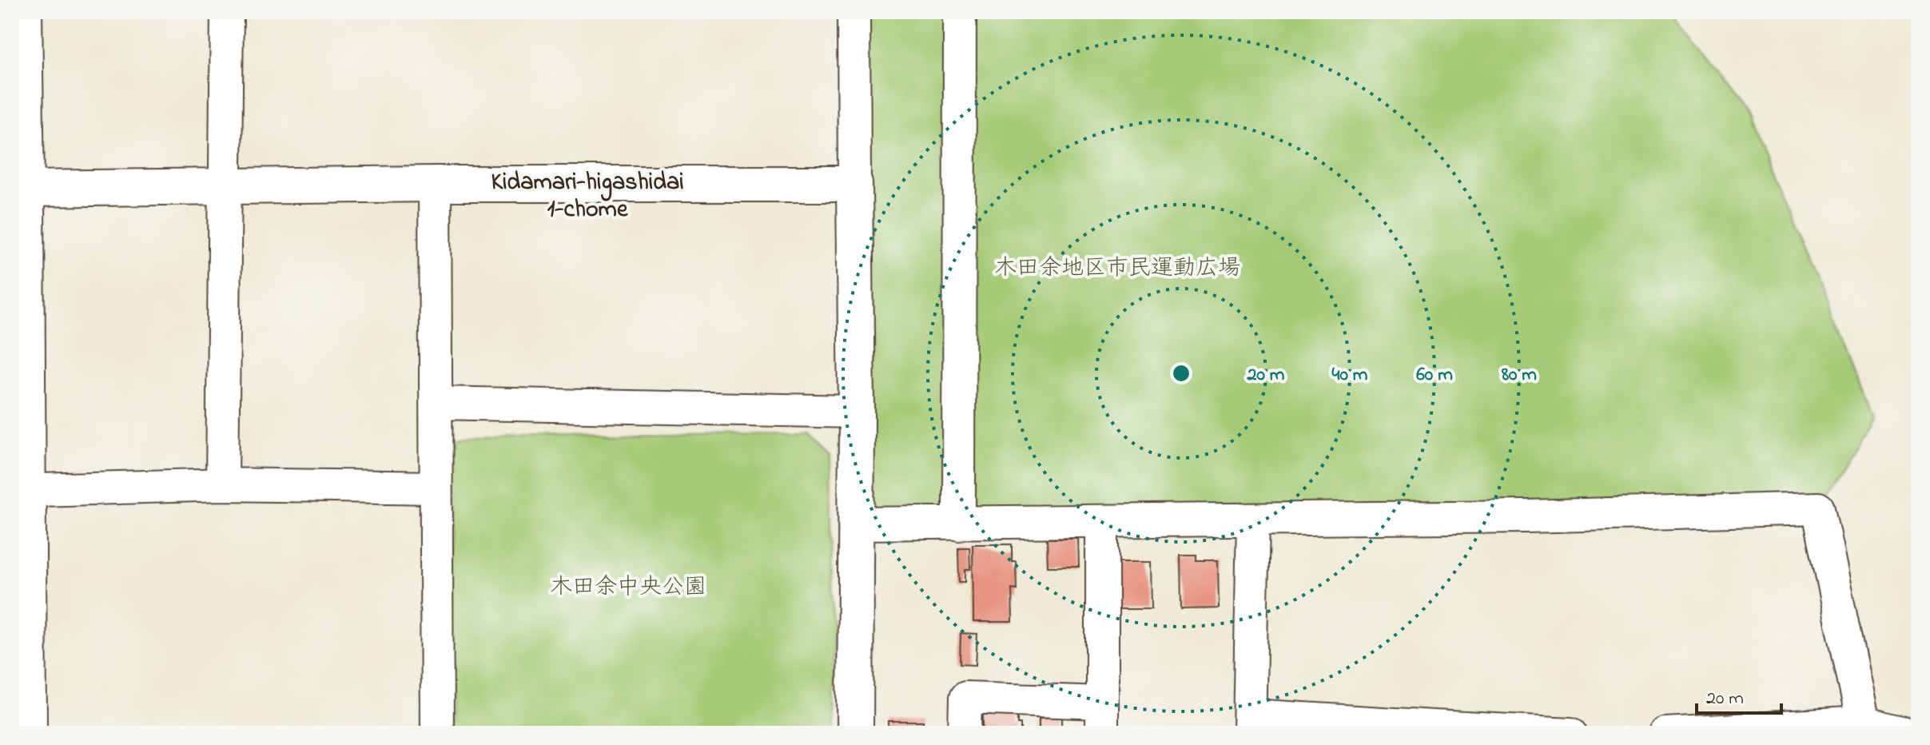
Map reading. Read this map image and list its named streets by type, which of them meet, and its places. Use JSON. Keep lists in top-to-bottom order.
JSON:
{
  "districts": ["Kidamari-higashidai 1-chome"],
  "parks": ["木田余地区市民運動広場", "木田余中央公園"],
  "scale_bar": "20 m",
  "rings": [
    "20 m",
    "40 m",
    "60 m",
    "80 m"
  ]
}
